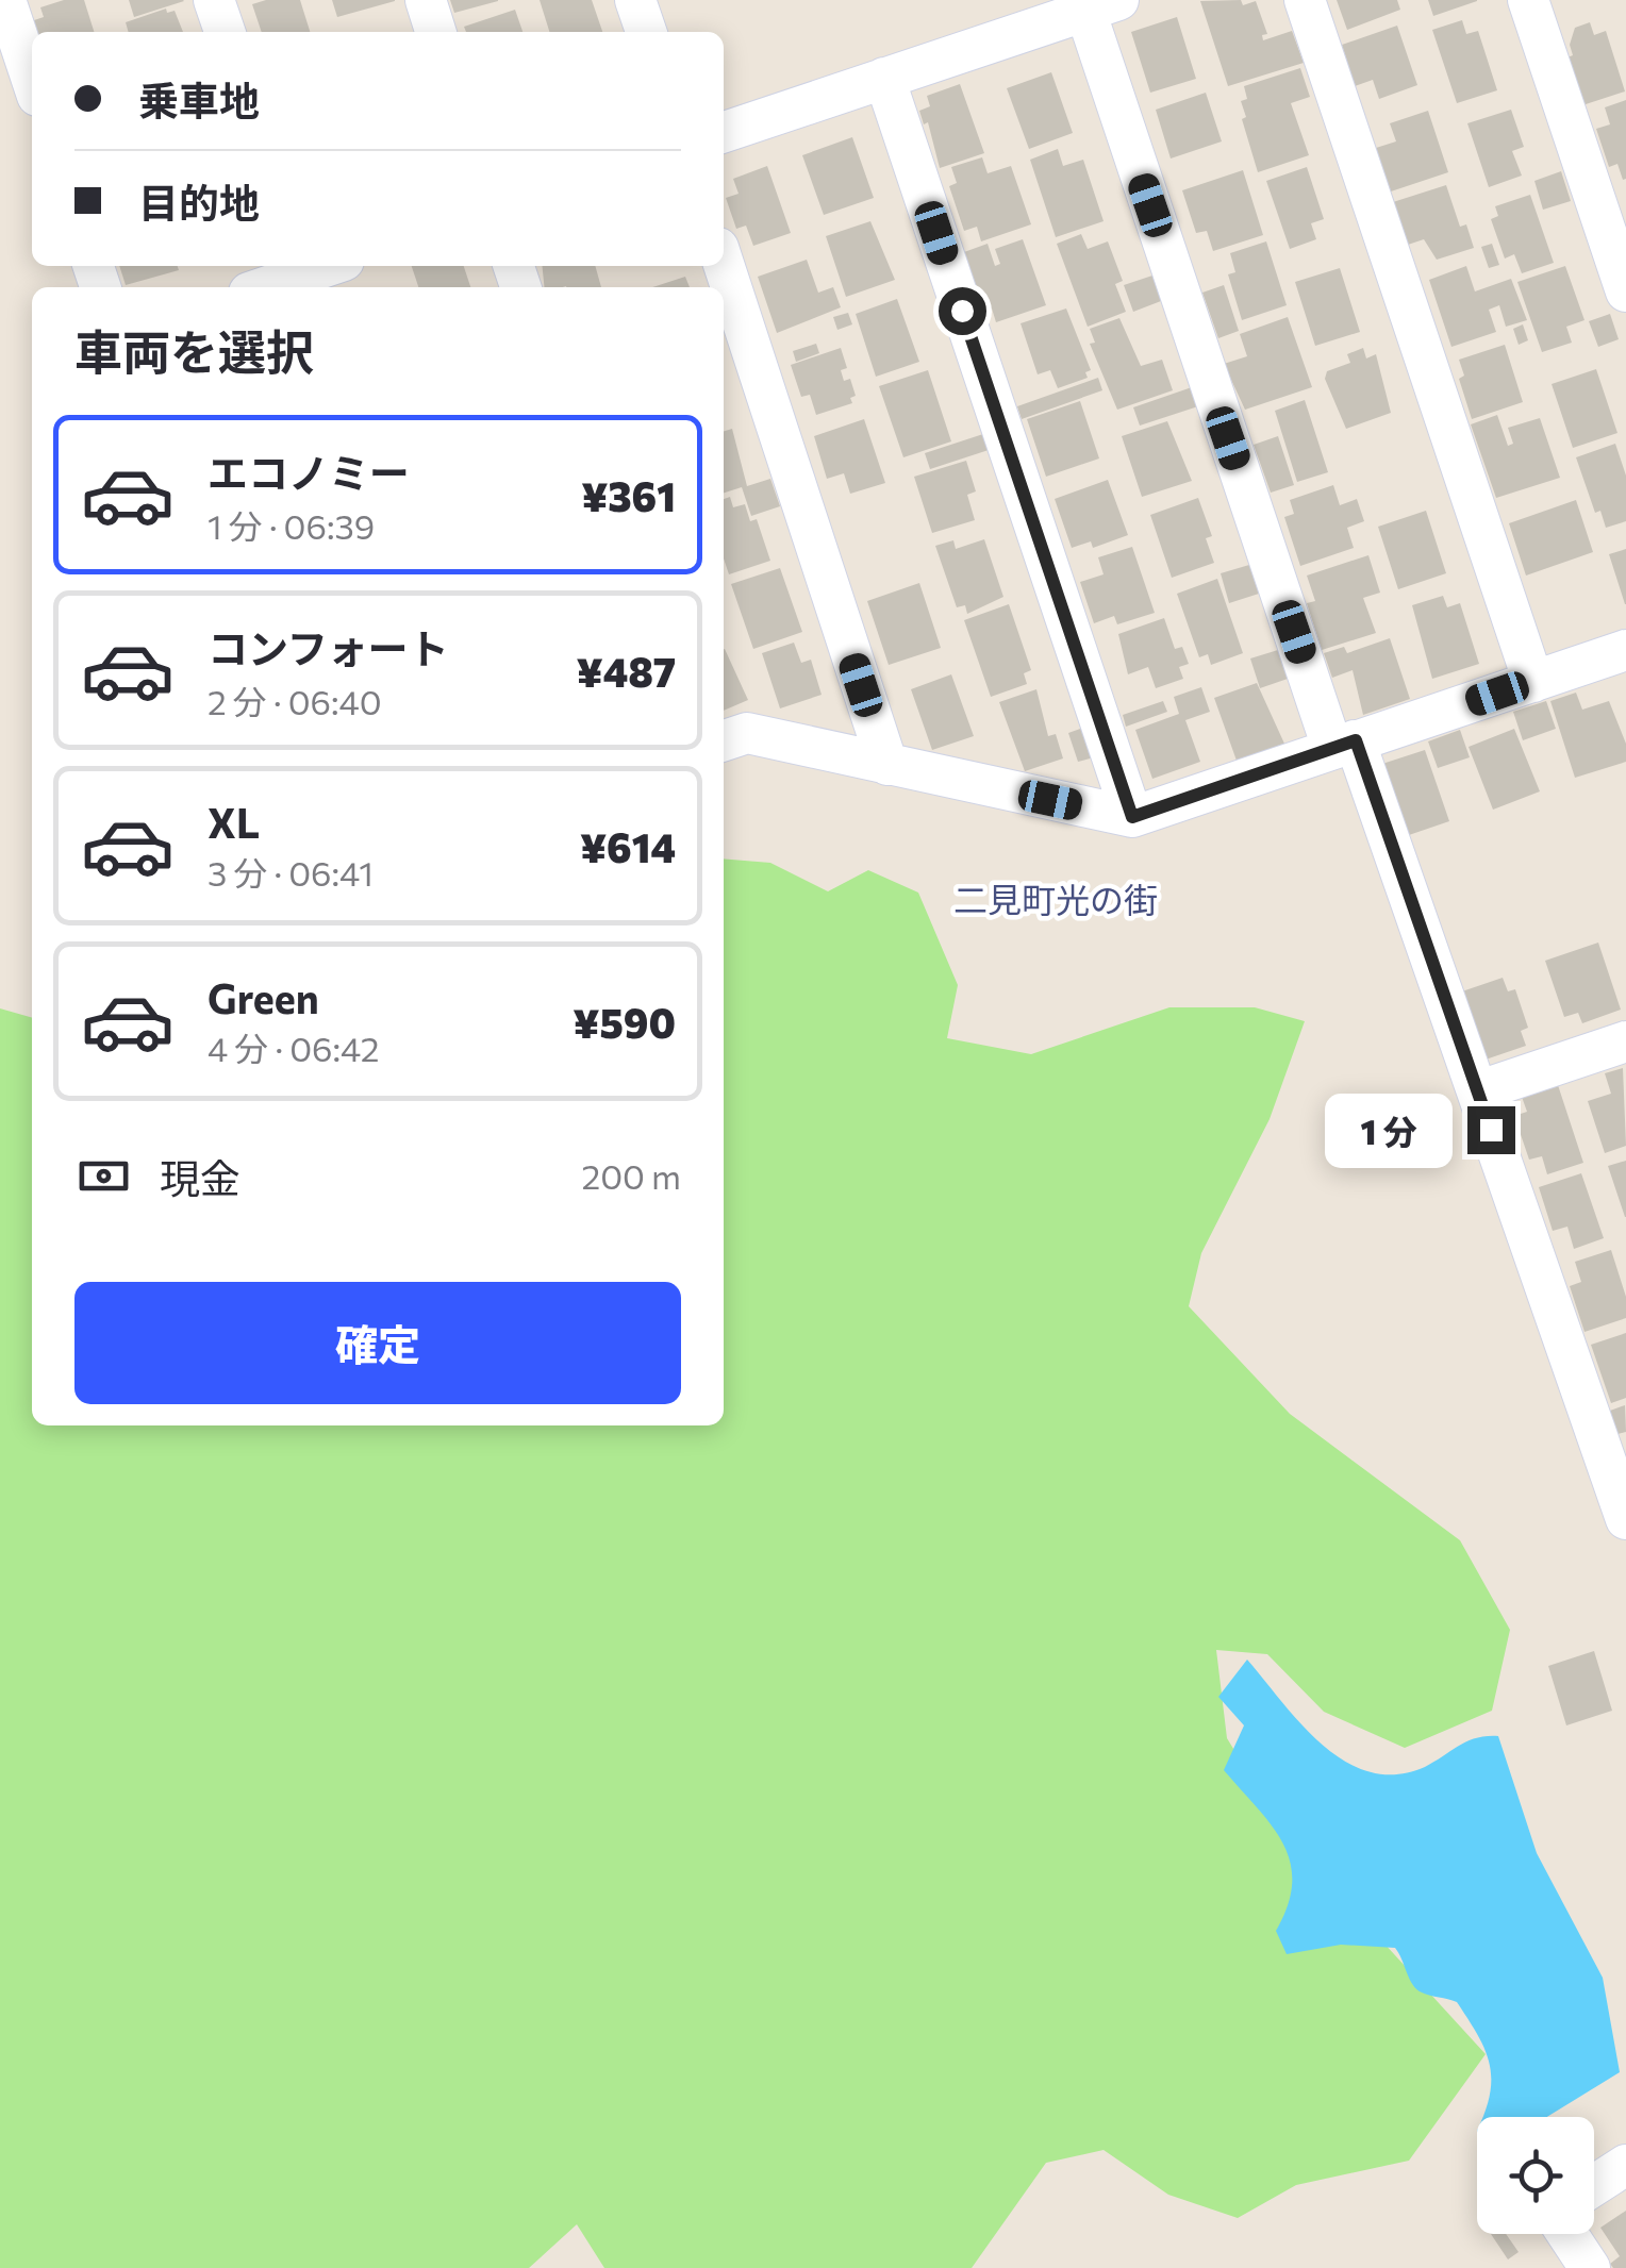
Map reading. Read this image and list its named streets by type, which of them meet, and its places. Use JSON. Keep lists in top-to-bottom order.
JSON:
{
  "districts": ["二見町光の街"],
  "page": {
    "banner": ["乗車地", "目的地"],
    "heading": "車両を選択",
    "list": [
      {
        "name": "エコノミー",
        "note": "1 分 · 06:39",
        "value": "¥361"
      },
      {
        "name": "コンフォート",
        "note": "2 分 · 06:40",
        "value": "¥487"
      },
      {
        "name": "XL",
        "note": "3 分 · 06:41",
        "value": "¥614"
      },
      {
        "name": "Green",
        "note": "4 分 · 06:42",
        "value": "¥590"
      }
    ],
    "bubble": "1 分",
    "pay": ["現金", "200 m"],
    "buttons": "確定"
  }
}
